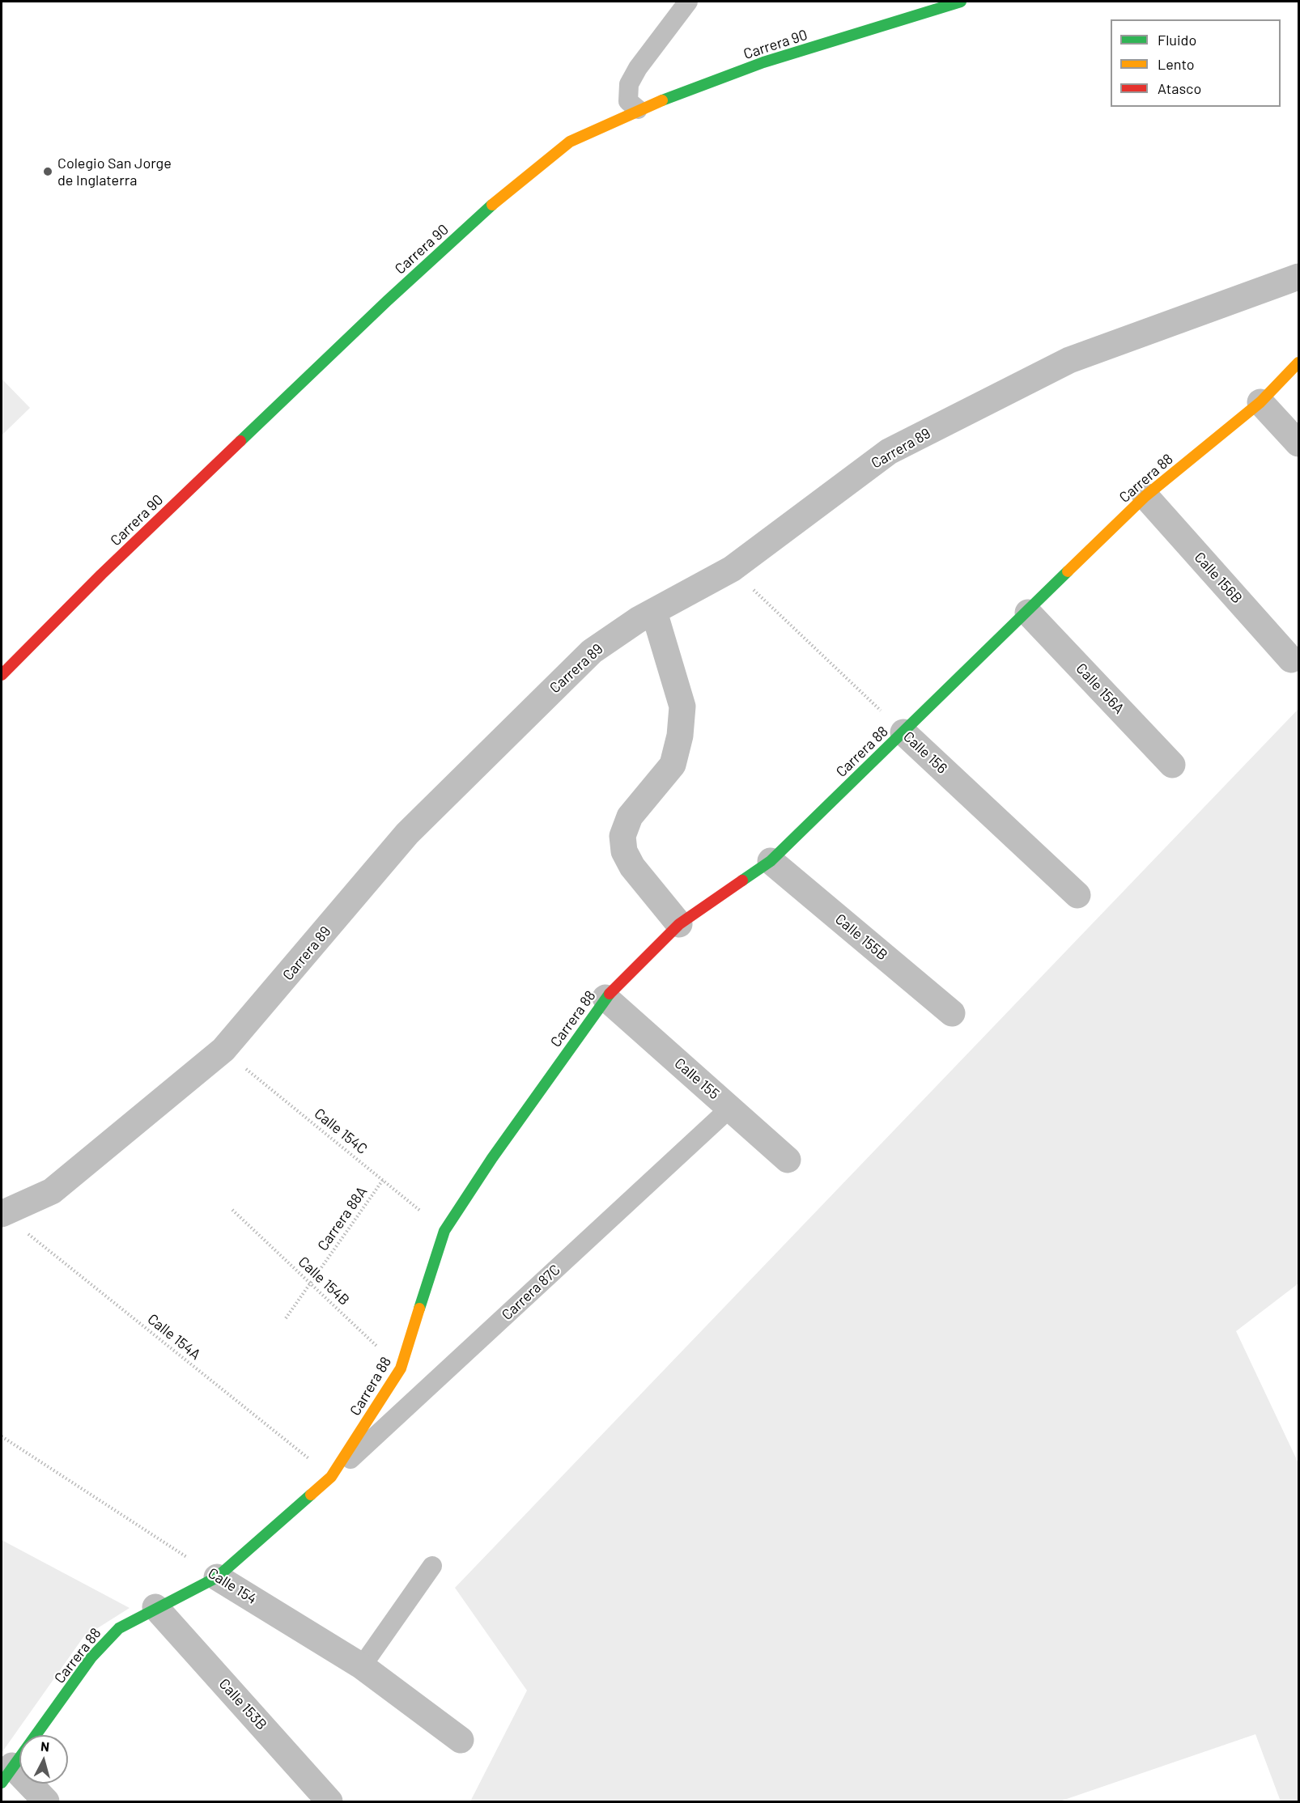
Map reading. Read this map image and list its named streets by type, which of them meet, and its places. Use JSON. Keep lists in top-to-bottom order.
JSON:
{
  "streets": {
    "street": [
      "Carrera 90",
      "Carrera 89",
      "Carrera 88",
      "Calle 156B",
      "Calle 156A",
      "Calle 156",
      "Calle 155B",
      "Calle 155",
      "Calle 154",
      "Calle 153B"
    ],
    "lane": ["Carrera 87C"],
    "path": [
      "Calle 154C",
      "Carrera 88A",
      "Calle 154B",
      "Calle 154A"
    ]
  },
  "crossings": [
    ["Carrera 89", "Calle 156"],
    ["Carrera 89", "Calle 154C"],
    ["Carrera 89", "Calle 154A"],
    ["Carrera 88", "Calle 156B"],
    ["Carrera 88", "Calle 156A"],
    ["Carrera 88", "Calle 156"],
    ["Carrera 88", "Calle 155B"],
    ["Carrera 88", "Calle 155"],
    ["Carrera 88", "Calle 154C"],
    ["Carrera 88", "Calle 154B"],
    ["Carrera 88", "Carrera 87C"],
    ["Carrera 88", "Calle 154A"],
    ["Carrera 88", "Calle 154"],
    ["Carrera 88", "Calle 153B"],
    ["Calle 155", "Carrera 87C"],
    ["Calle 154C", "Carrera 88A"],
    ["Carrera 88A", "Calle 154B"],
    ["Carrera 87C", "Calle 154A"]
  ],
  "places": ["Colegio San Jorge de Inglaterra"],
  "legend": ["Fluido", "Lento", "Atasco"],
  "north": "top"
}
